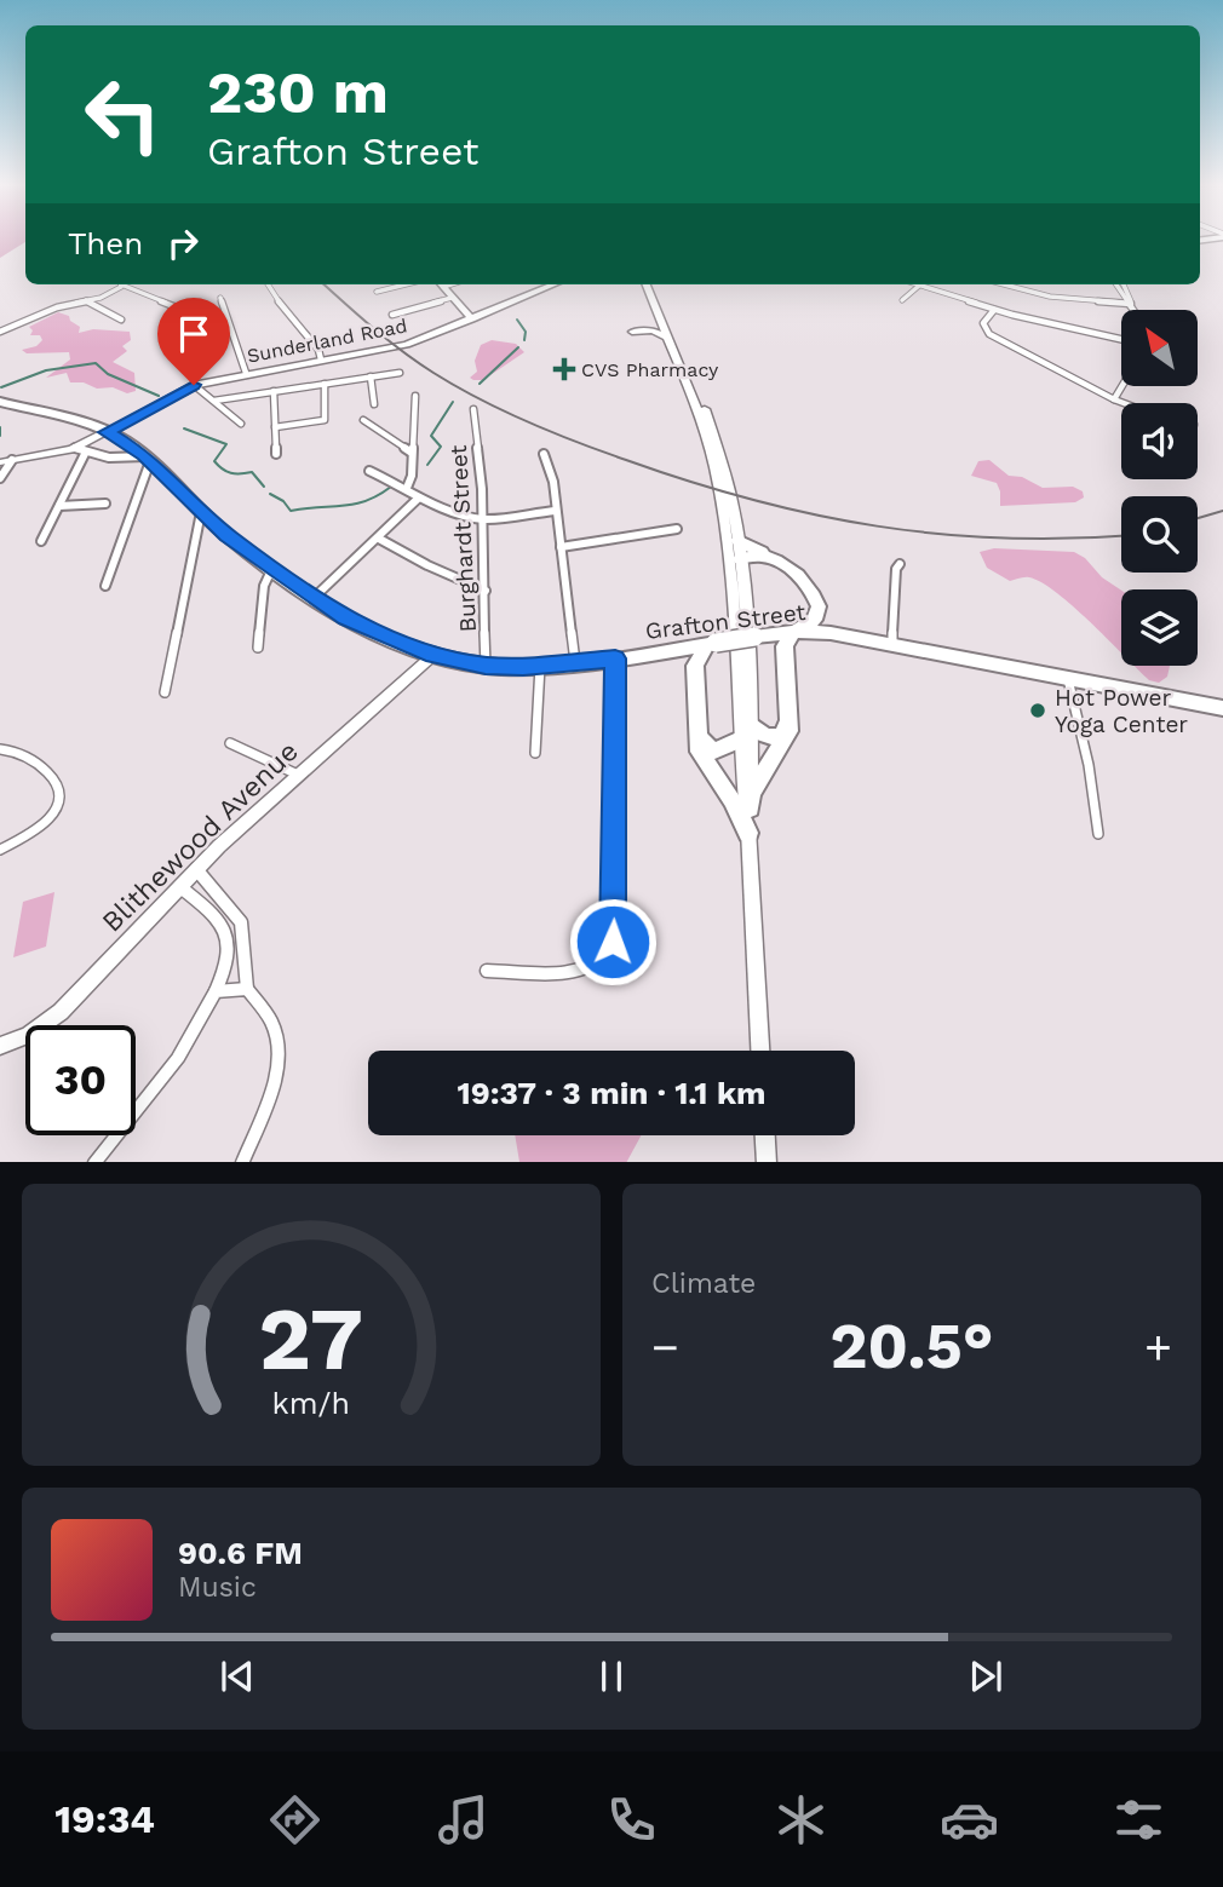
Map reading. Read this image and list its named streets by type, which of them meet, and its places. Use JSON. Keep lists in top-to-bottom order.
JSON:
{
  "streets": {
    "highway": ["Grafton Street"],
    "main road": ["Sunderland Road"],
    "street": ["Burghardt Street", "Blithewood Avenue"]
  },
  "crossings": [
    ["Sunderland Road", "Grafton Street"],
    ["Burghardt Street", "Grafton Street"],
    ["Grafton Street", "Blithewood Avenue"]
  ],
  "places": {
    "health": ["CVS Pharmacy"],
    "other": ["Hot Power Yoga Center"]
  },
  "north": "top left",
  "page": {
    "turn": ["230 m", "Grafton Street"],
    "then": "Then",
    "limit": "30",
    "trip": "19:37 · 3 min · 1.1 km",
    "tile": "Climate",
    "heat": ["−", "20.5°", "+"],
    "song": ["90.6 FM", "Music"],
    "tabs": "19:34",
    "gauge": ["27", "km/h"]
  }
}
